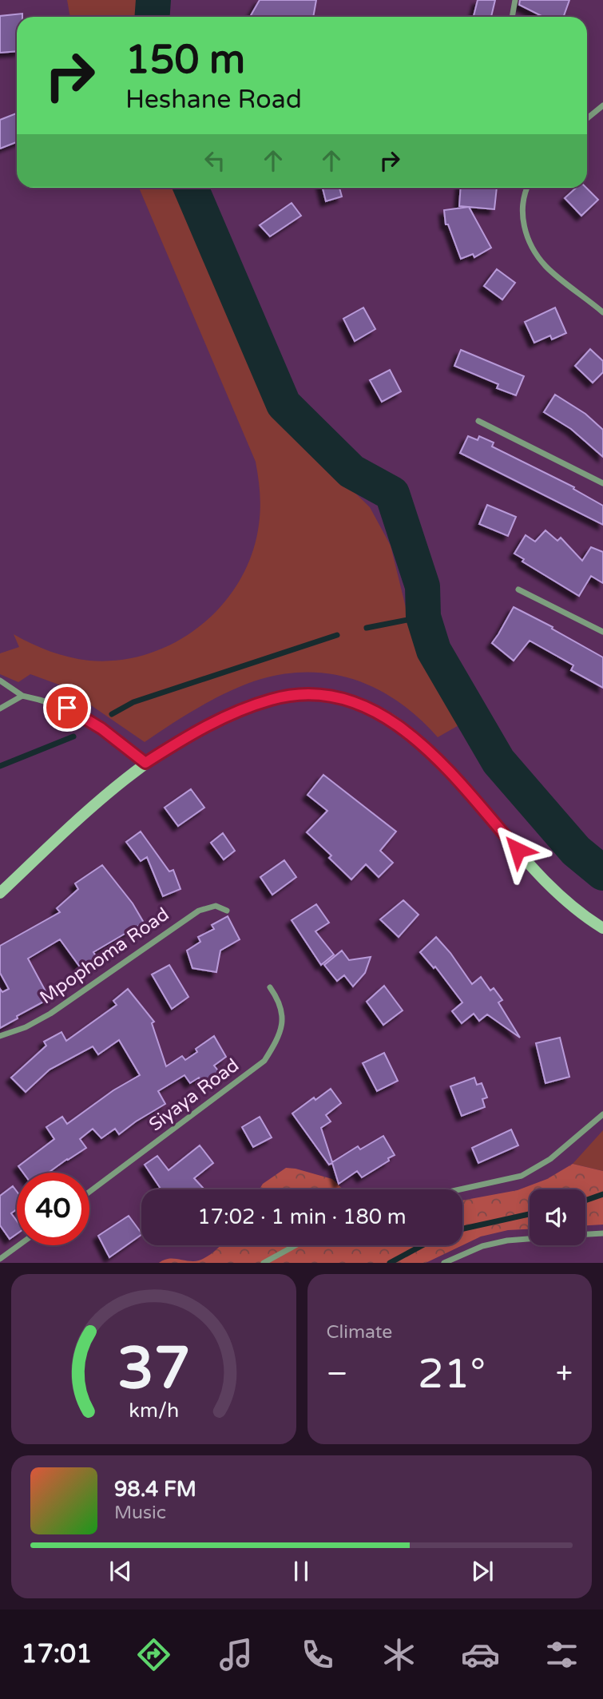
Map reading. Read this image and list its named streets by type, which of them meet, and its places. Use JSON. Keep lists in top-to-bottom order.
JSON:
{
  "streets": {
    "street": ["Mpophoma Road", "Siyaya Road"]
  },
  "page": {
    "turn": ["150 m", "Heshane Road"],
    "limit": "40",
    "trip": "17:02 · 1 min · 180 m",
    "tile": "Climate",
    "heat": ["−", "21°", "+"],
    "song": ["98.4 FM", "Music"],
    "tabs": "17:01",
    "gauge": ["37", "km/h"]
  }
}
